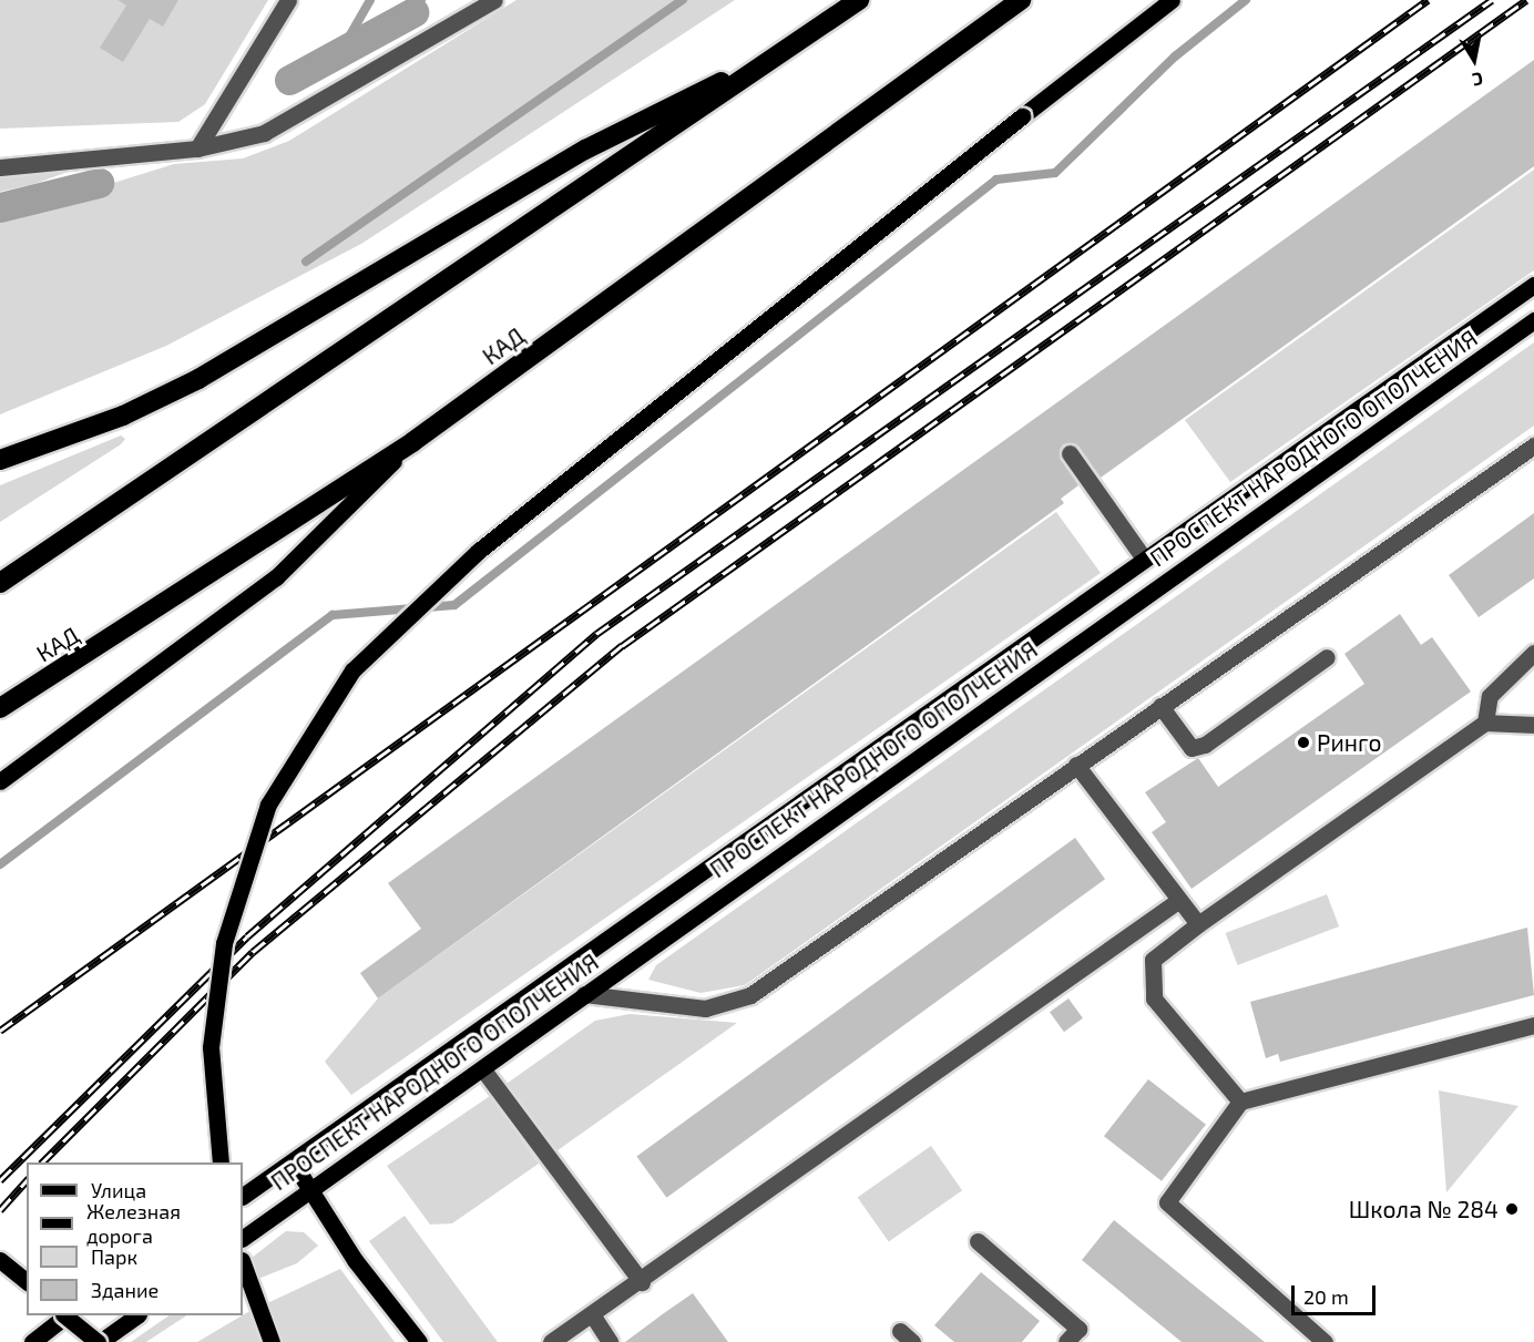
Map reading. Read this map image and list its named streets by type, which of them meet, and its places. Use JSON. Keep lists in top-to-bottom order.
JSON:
{
  "streets": {
    "highway": ["КАД"],
    "main road": ["ПРОСПЕКТ НАРОДНОГО ОПОЛЧЕНИЯ"]
  },
  "places": ["Ринго", "Школа № 284"],
  "legend": [
    "Улица",
    "Железная дорога",
    "Парк",
    "Здание"
  ],
  "scale_bar": "20 m",
  "north": "bottom"
}
